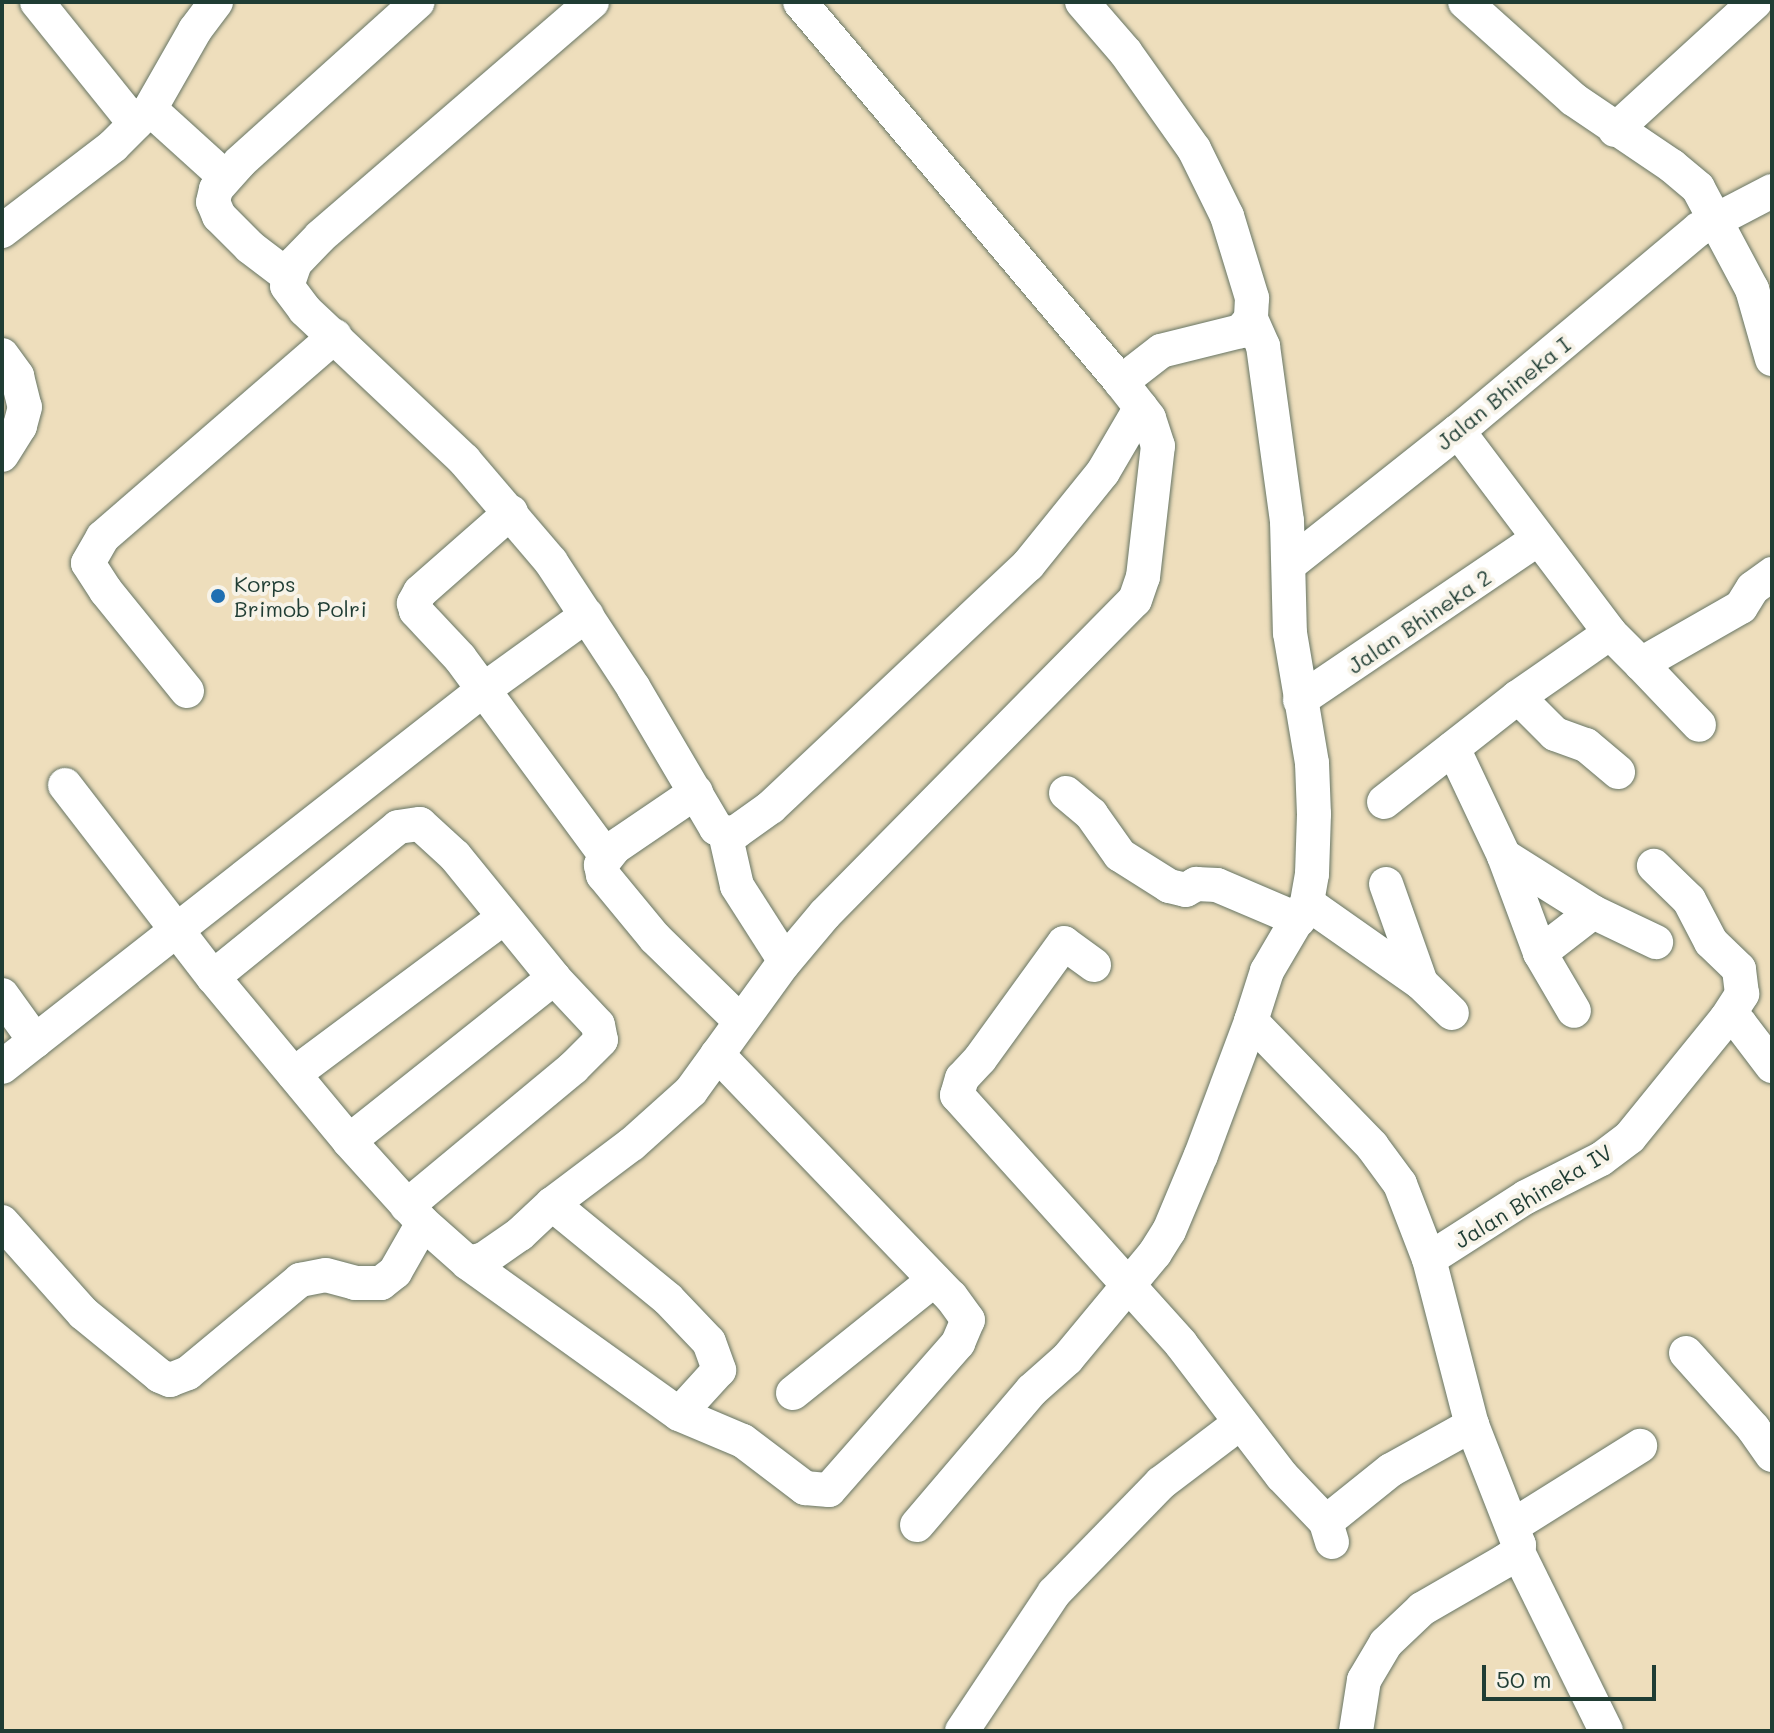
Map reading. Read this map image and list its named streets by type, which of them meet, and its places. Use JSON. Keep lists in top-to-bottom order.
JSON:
{
  "streets": {
    "street": ["Jalan Bhineka I", "Jalan Bhineka 2", "Jalan Bhineka IV"]
  },
  "places": ["Korps Brimob Polri"],
  "scale_bar": "50 m"
}
